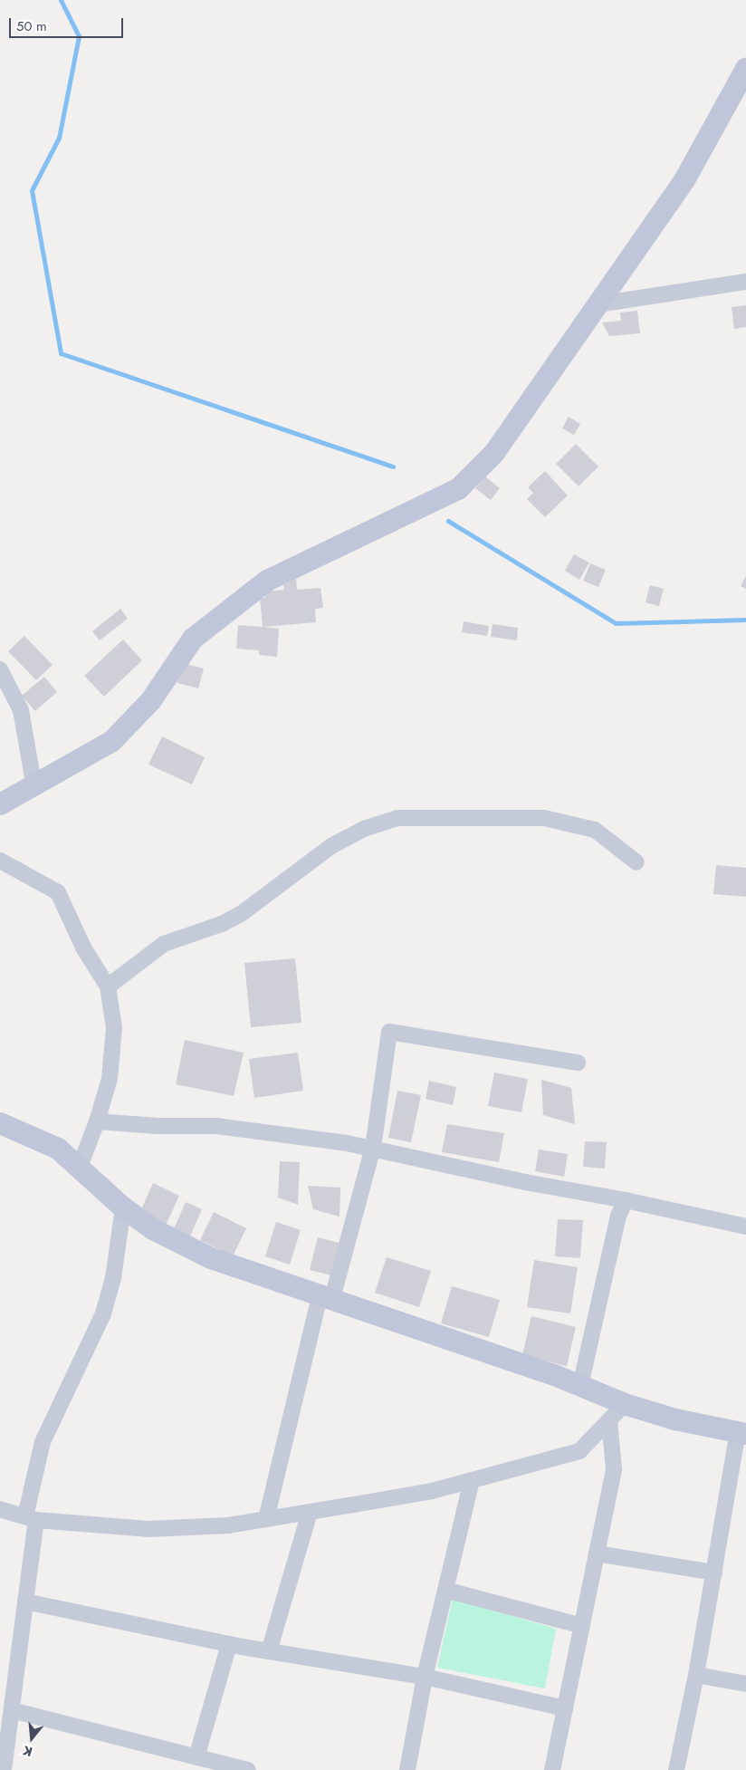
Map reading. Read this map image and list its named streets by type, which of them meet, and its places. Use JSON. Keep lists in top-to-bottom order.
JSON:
{
  "scale_bar": "50 m",
  "north": "bottom"
}
